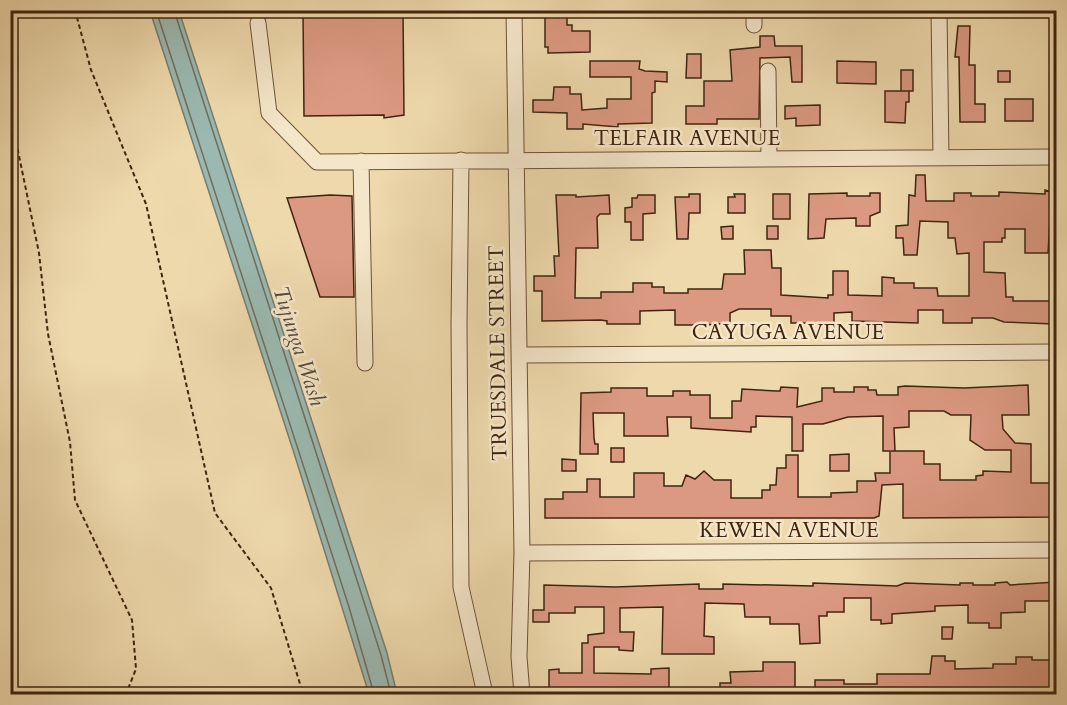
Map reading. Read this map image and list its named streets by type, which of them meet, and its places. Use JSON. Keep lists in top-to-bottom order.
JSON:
{
  "streets": {
    "street": [
      "TELFAIR AVENUE",
      "CAYUGA AVENUE",
      "TRUESDALE STREET",
      "KEWEN AVENUE"
    ]
  },
  "crossings": [
    ["TELFAIR AVENUE", "TRUESDALE STREET"],
    ["CAYUGA AVENUE", "TRUESDALE STREET"],
    ["TRUESDALE STREET", "KEWEN AVENUE"]
  ],
  "water": ["Tujunga Wash"]
}
